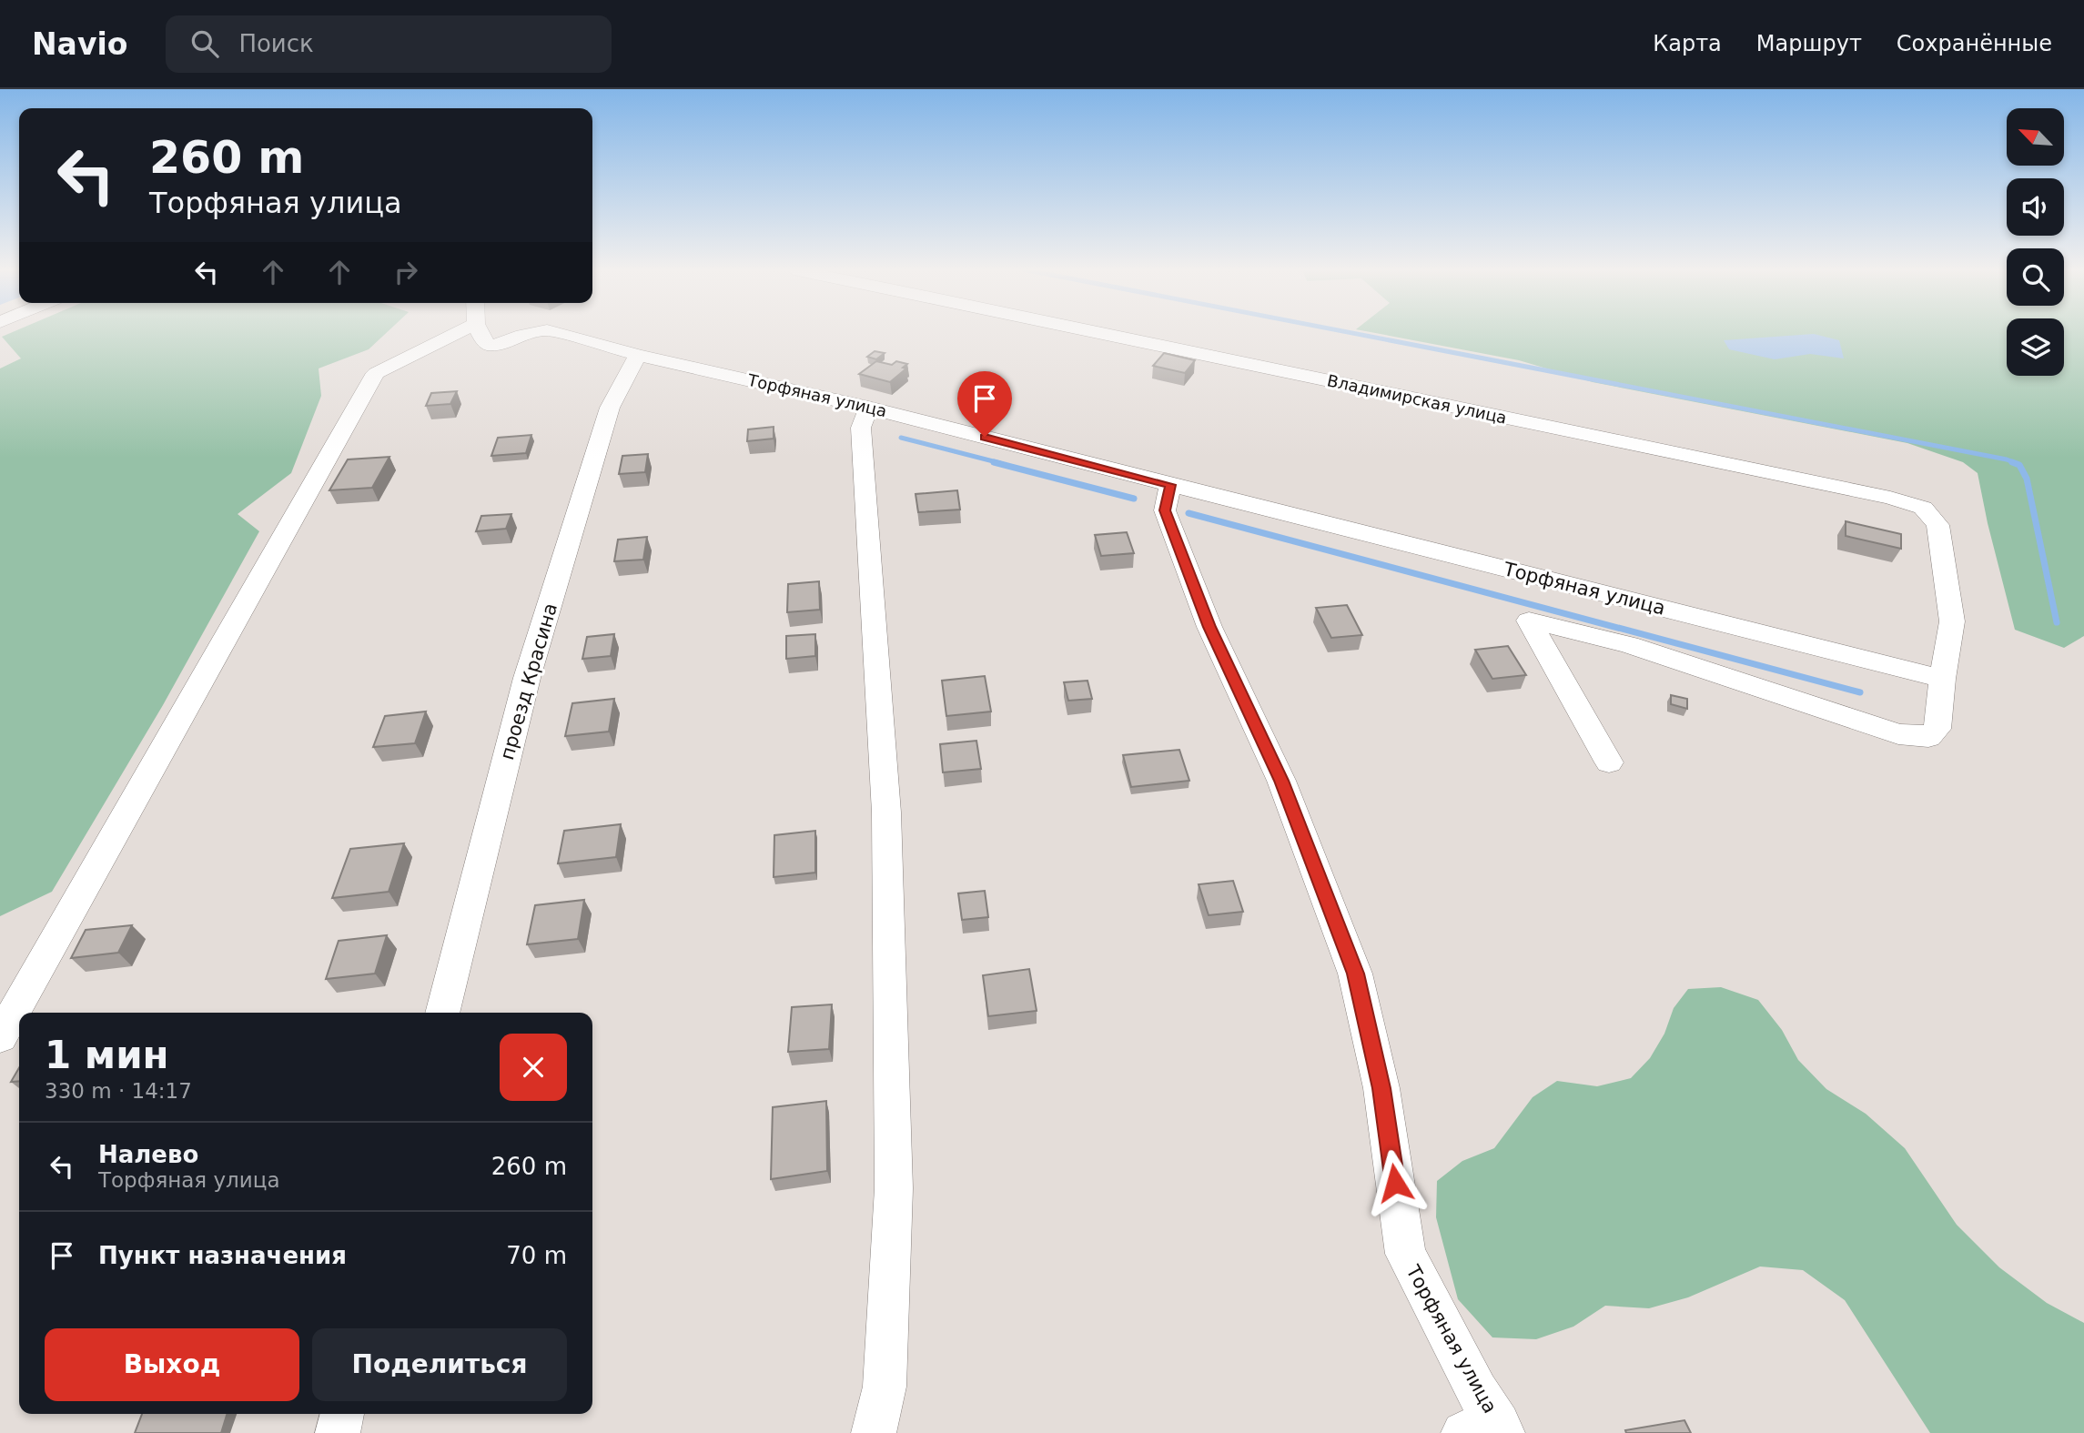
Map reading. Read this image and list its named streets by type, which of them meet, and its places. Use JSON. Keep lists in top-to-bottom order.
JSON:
{
  "streets": {
    "street": ["Торфяная улица", "Владимирская улица", "проезд Красина"]
  },
  "crossings": [
    ["Торфяная улица", "Владимирская улица"],
    ["Торфяная улица", "проезд Красина"]
  ],
  "north": "top left",
  "page": {
    "header": "Navio",
    "search": "Поиск",
    "nav": ["Карта", "Маршрут", "Сохранённые"],
    "turn": ["260 m", "Торфяная улица"],
    "heading": ["1 мин", "330 m · 14:17"],
    "list": [
      {
        "name": "Налево",
        "note": "Торфяная улица",
        "value": "260 m"
      },
      {
        "name": "Пункт назначения",
        "value": "70 m"
      }
    ],
    "buttons": ["Выход", "Поделиться"]
  }
}
